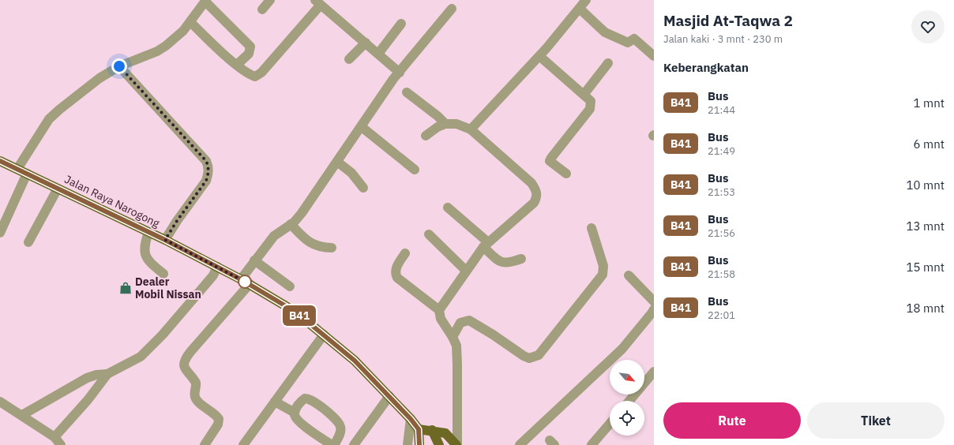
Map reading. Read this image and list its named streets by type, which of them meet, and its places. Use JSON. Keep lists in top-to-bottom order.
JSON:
{
  "streets": {
    "main road": ["Jalan Raya Narogong"]
  },
  "places": {
    "shop": ["Dealer Mobil Nissan"]
  },
  "lines": ["bus line B41"],
  "north": "bottom right",
  "page": {
    "on_map": "B41",
    "heading": [
      ["Masjid At-Taqwa 2", "Jalan kaki · 3 mnt · 230 m"],
      "Keberangkatan"
    ],
    "list": [
      {
        "mark": "B41",
        "name": "Bus",
        "note": "21:44",
        "value": "1 mnt"
      },
      {
        "mark": "B41",
        "name": "Bus",
        "note": "21:49",
        "value": "6 mnt"
      },
      {
        "mark": "B41",
        "name": "Bus",
        "note": "21:53",
        "value": "10 mnt"
      },
      {
        "mark": "B41",
        "name": "Bus",
        "note": "21:56",
        "value": "13 mnt"
      },
      {
        "mark": "B41",
        "name": "Bus",
        "note": "21:58",
        "value": "15 mnt"
      },
      {
        "mark": "B41",
        "name": "Bus",
        "note": "22:01",
        "value": "18 mnt"
      }
    ],
    "buttons": ["Rute", "Tiket"]
  }
}
